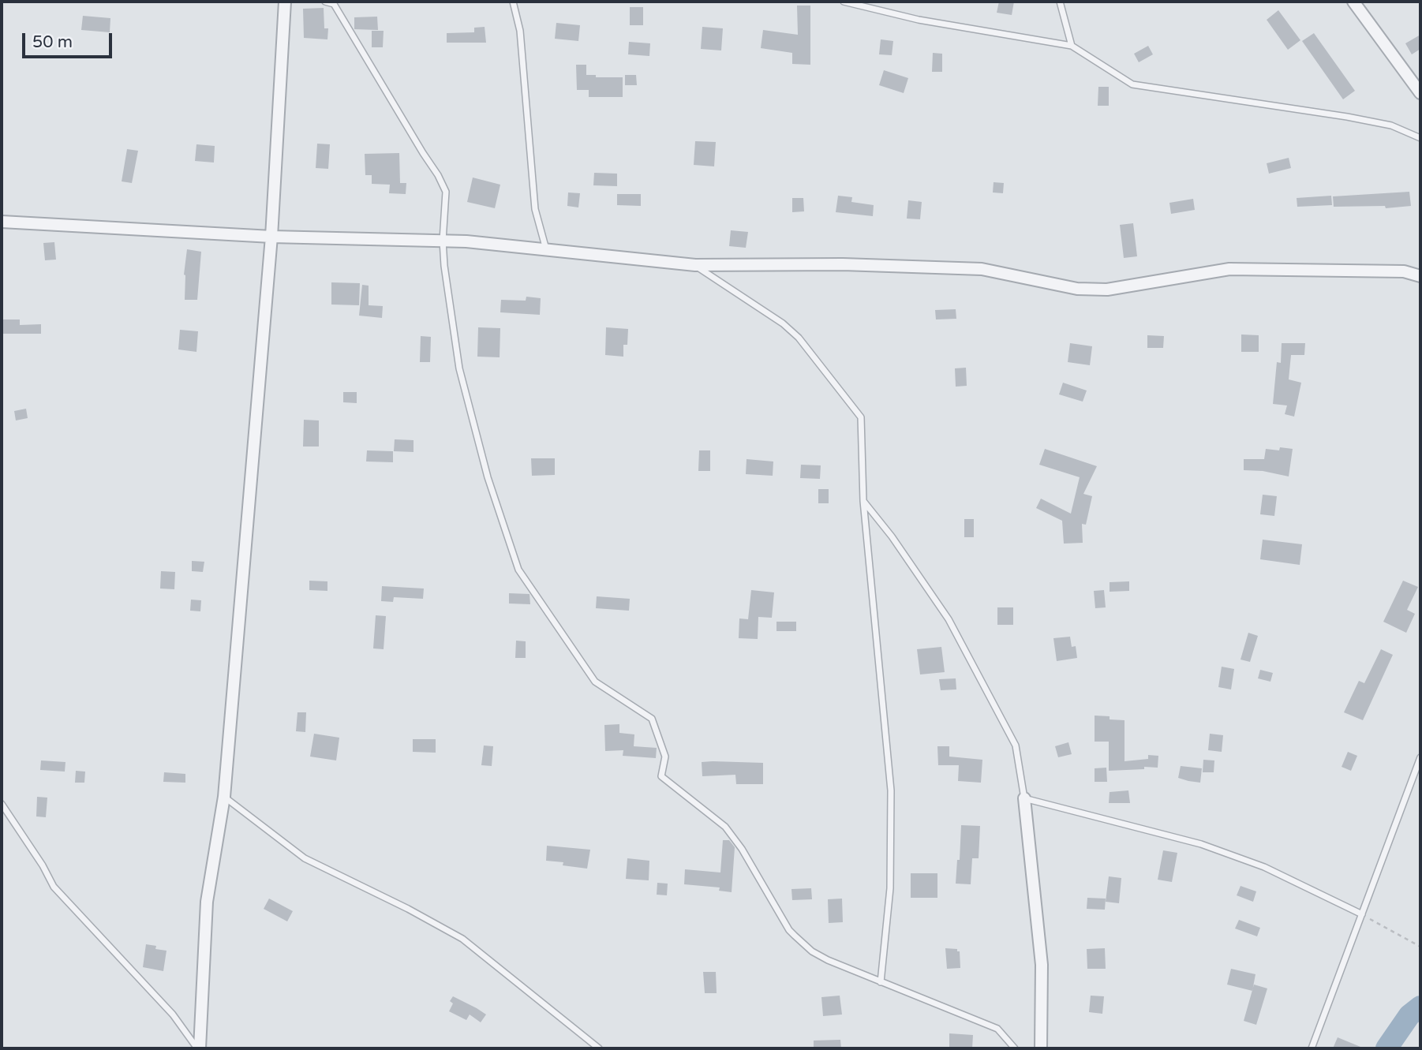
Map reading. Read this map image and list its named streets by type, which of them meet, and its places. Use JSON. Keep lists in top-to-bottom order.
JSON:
{
  "scale_bar": "50 m"
}
